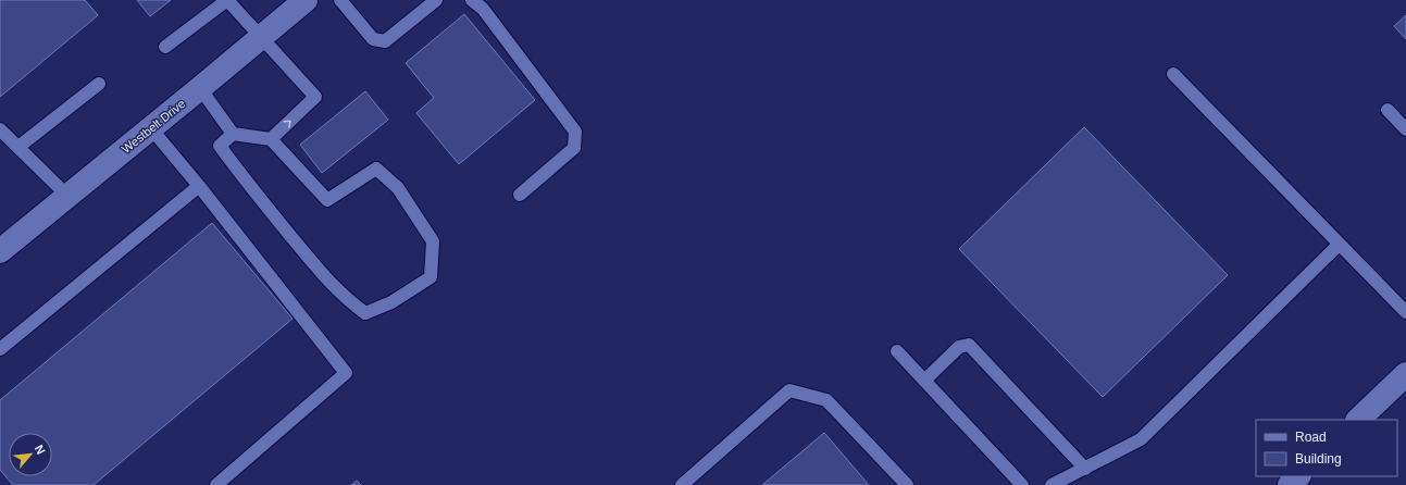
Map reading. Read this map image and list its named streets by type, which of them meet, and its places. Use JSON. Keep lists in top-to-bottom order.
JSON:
{
  "streets": {
    "street": ["Westbelt Drive"]
  },
  "legend": ["Road", "Building"],
  "north": "top right"
}
